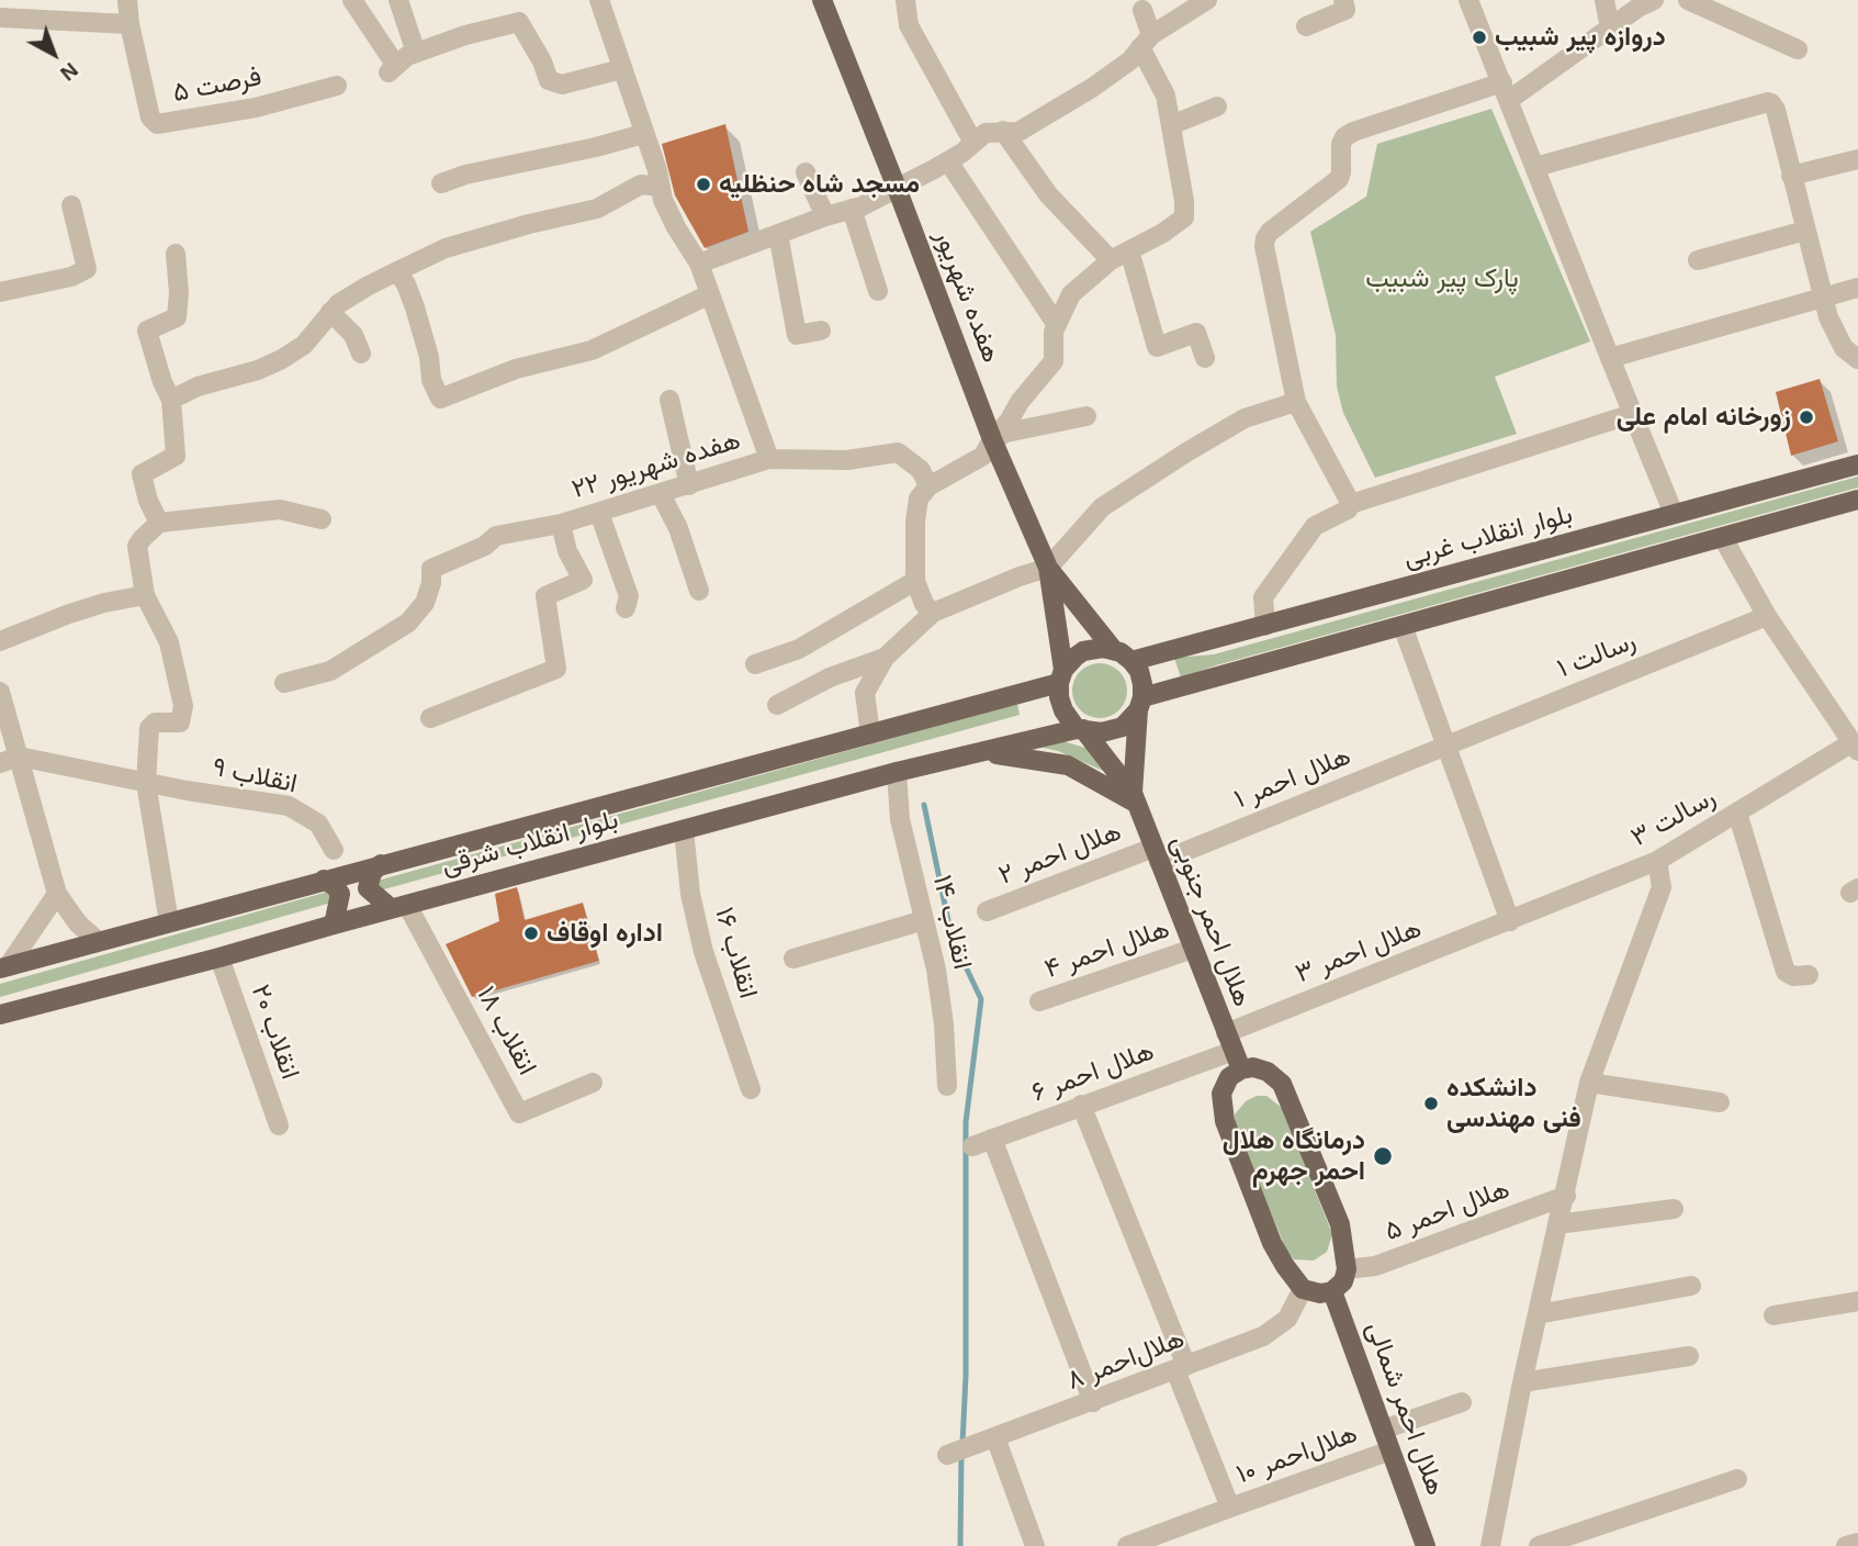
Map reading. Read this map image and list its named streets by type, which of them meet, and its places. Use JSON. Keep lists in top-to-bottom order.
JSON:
{
  "streets": {
    "main road": [
      "هفده شهریور",
      "بلوار انقلاب غربی",
      "بلوار انقلاب شرقی",
      "هلال احمر جنوبی",
      "هلال احمر شمالی"
    ],
    "street": [
      "فرصت ۵",
      "هفده شهریور ۲۲",
      "رسالت ۱",
      "انقلاب ۹",
      "هلال احمر ۱",
      "رسالت ۳",
      "هلال احمر ۲",
      "انقلاب ۱۴",
      "هلال احمر ۴",
      "هلال احمر ۳",
      "انقلاب ۱۶",
      "انقلاب ۱۸",
      "انقلاب ۲۰",
      "هلال احمر ۶",
      "هلال احمر ۵",
      "هلال‌احمر ۸",
      "هلال‌احمر ۱۰"
    ]
  },
  "crossings": [
    ["هفده شهریور", "بلوار انقلاب غربی"],
    ["هفده شهریور", "بلوار انقلاب شرقی"],
    ["هفده شهریور", "هلال احمر جنوبی"],
    ["بلوار انقلاب غربی", "بلوار انقلاب شرقی"],
    ["بلوار انقلاب غربی", "هلال احمر جنوبی"],
    ["رسالت ۱", "هلال احمر ۱"],
    ["هلال احمر ۱", "هلال احمر ۲"],
    ["هلال احمر ۱", "هلال احمر جنوبی"],
    ["رسالت ۳", "هلال احمر ۳"],
    ["بلوار انقلاب شرقی", "هلال احمر جنوبی"],
    ["بلوار انقلاب شرقی", "انقلاب ۱۴"],
    ["بلوار انقلاب شرقی", "انقلاب ۱۶"],
    ["بلوار انقلاب شرقی", "انقلاب ۱۸"],
    ["بلوار انقلاب شرقی", "انقلاب ۲۰"],
    ["هلال احمر ۲", "هلال احمر جنوبی"],
    ["هلال احمر جنوبی", "هلال احمر ۴"],
    ["هلال احمر جنوبی", "هلال احمر ۳"],
    ["هلال احمر جنوبی", "هلال احمر ۶"],
    ["هلال احمر ۳", "هلال احمر ۶"],
    ["هلال احمر ۶", "هلال‌احمر ۱۰"],
    ["هلال‌احمر ۸", "هلال‌احمر ۱۰"],
    ["هلال احمر شمالی", "هلال‌احمر ۱۰"]
  ],
  "parks": ["پارک پیر شبیب"],
  "places": [
    "دروازه پیر شبیب",
    "مسجد شاه حنظلیه",
    "زورخانه امام علی",
    "اداره اوقاف",
    "دانشکده فنی مهندسی",
    "درمانگاه هلال احمر جهرم"
  ],
  "north": "bottom right"
}
